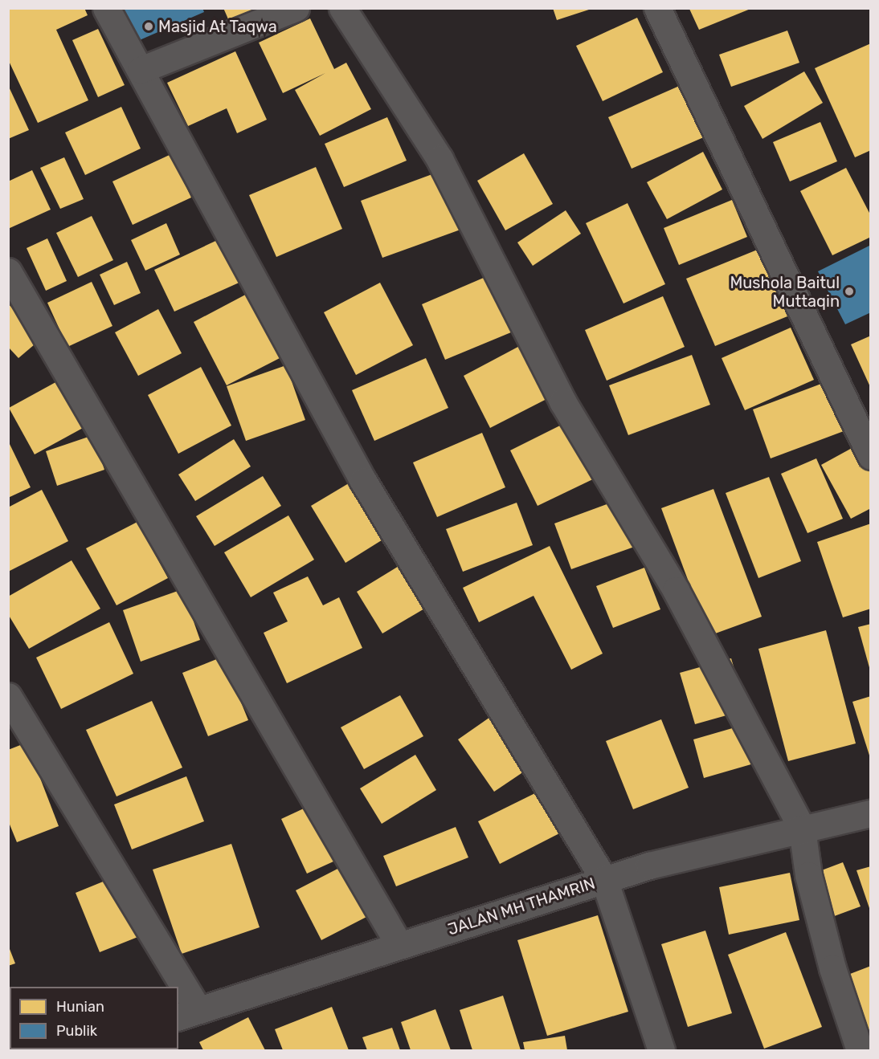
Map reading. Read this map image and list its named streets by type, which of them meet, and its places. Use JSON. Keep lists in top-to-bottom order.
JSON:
{
  "streets": {
    "street": ["JALAN MH THAMRIN"]
  },
  "places": ["Masjid At Taqwa", "Mushola Baitul Muttaqin"],
  "legend": ["Hunian", "Publik"]
}
